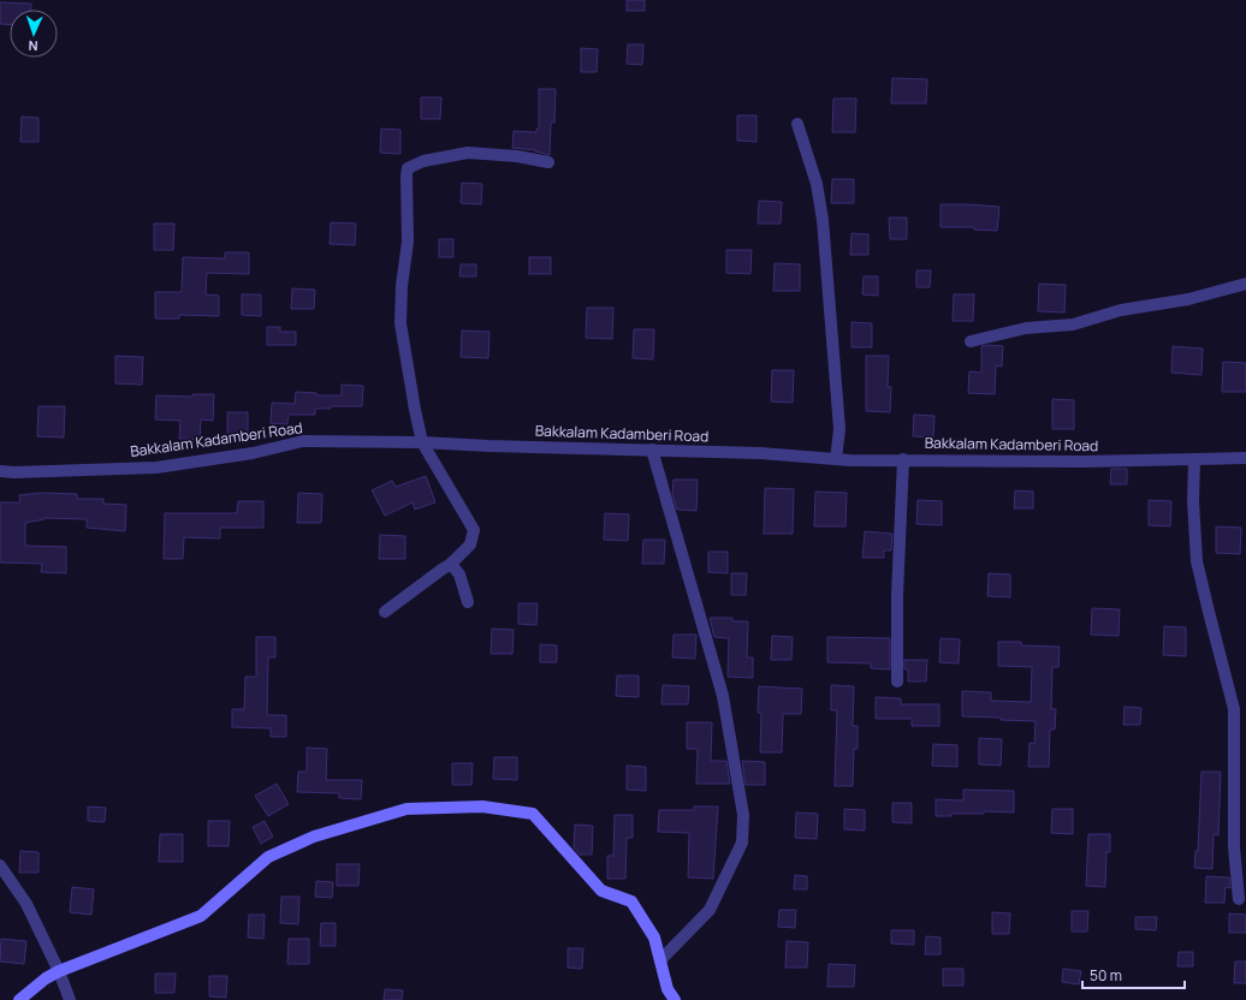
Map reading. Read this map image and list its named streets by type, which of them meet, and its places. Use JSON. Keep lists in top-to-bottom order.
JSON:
{
  "streets": {
    "street": ["Bakkalam Kadamberi Road"]
  },
  "scale_bar": "50 m",
  "north": "bottom"
}
